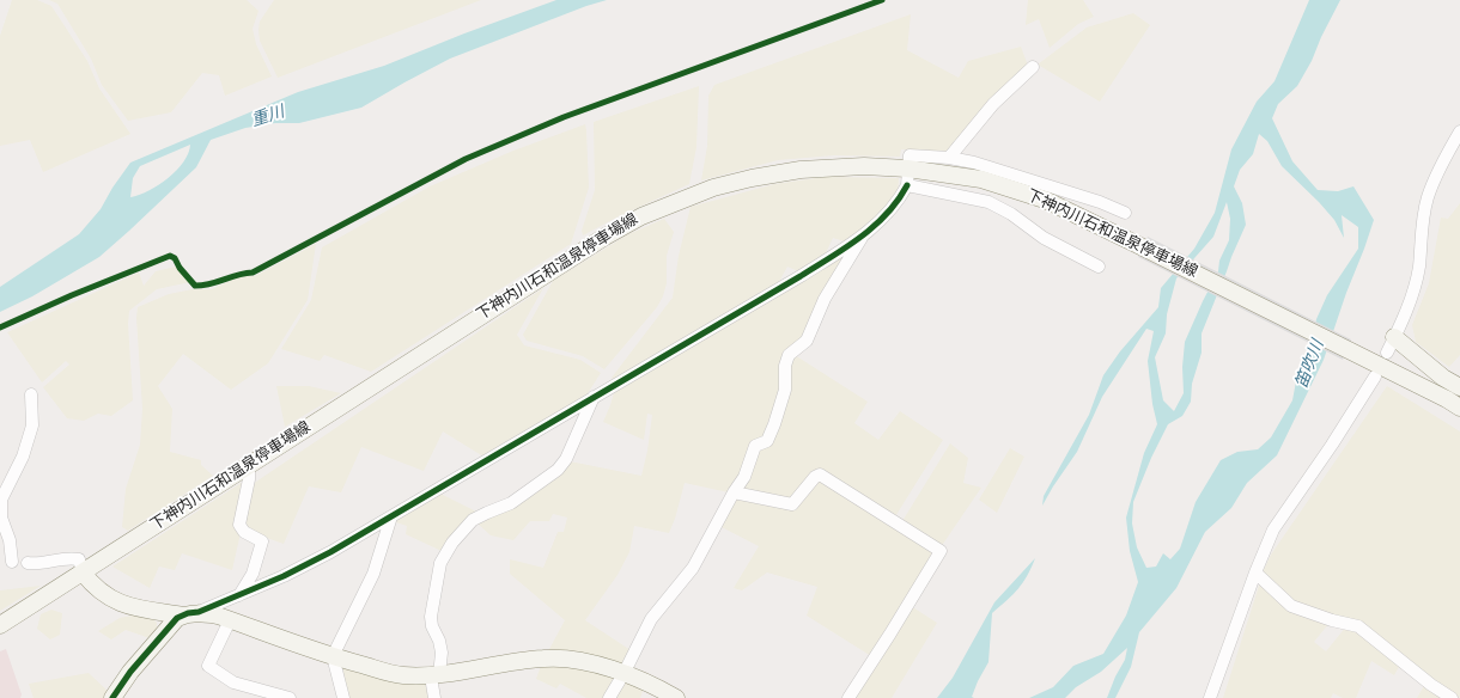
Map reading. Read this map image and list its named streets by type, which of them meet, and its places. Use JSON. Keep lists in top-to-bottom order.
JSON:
{
  "streets": {
    "main road": ["下神内川石和温泉停車場線"]
  },
  "water": ["重川", "笛吹川"]
}
